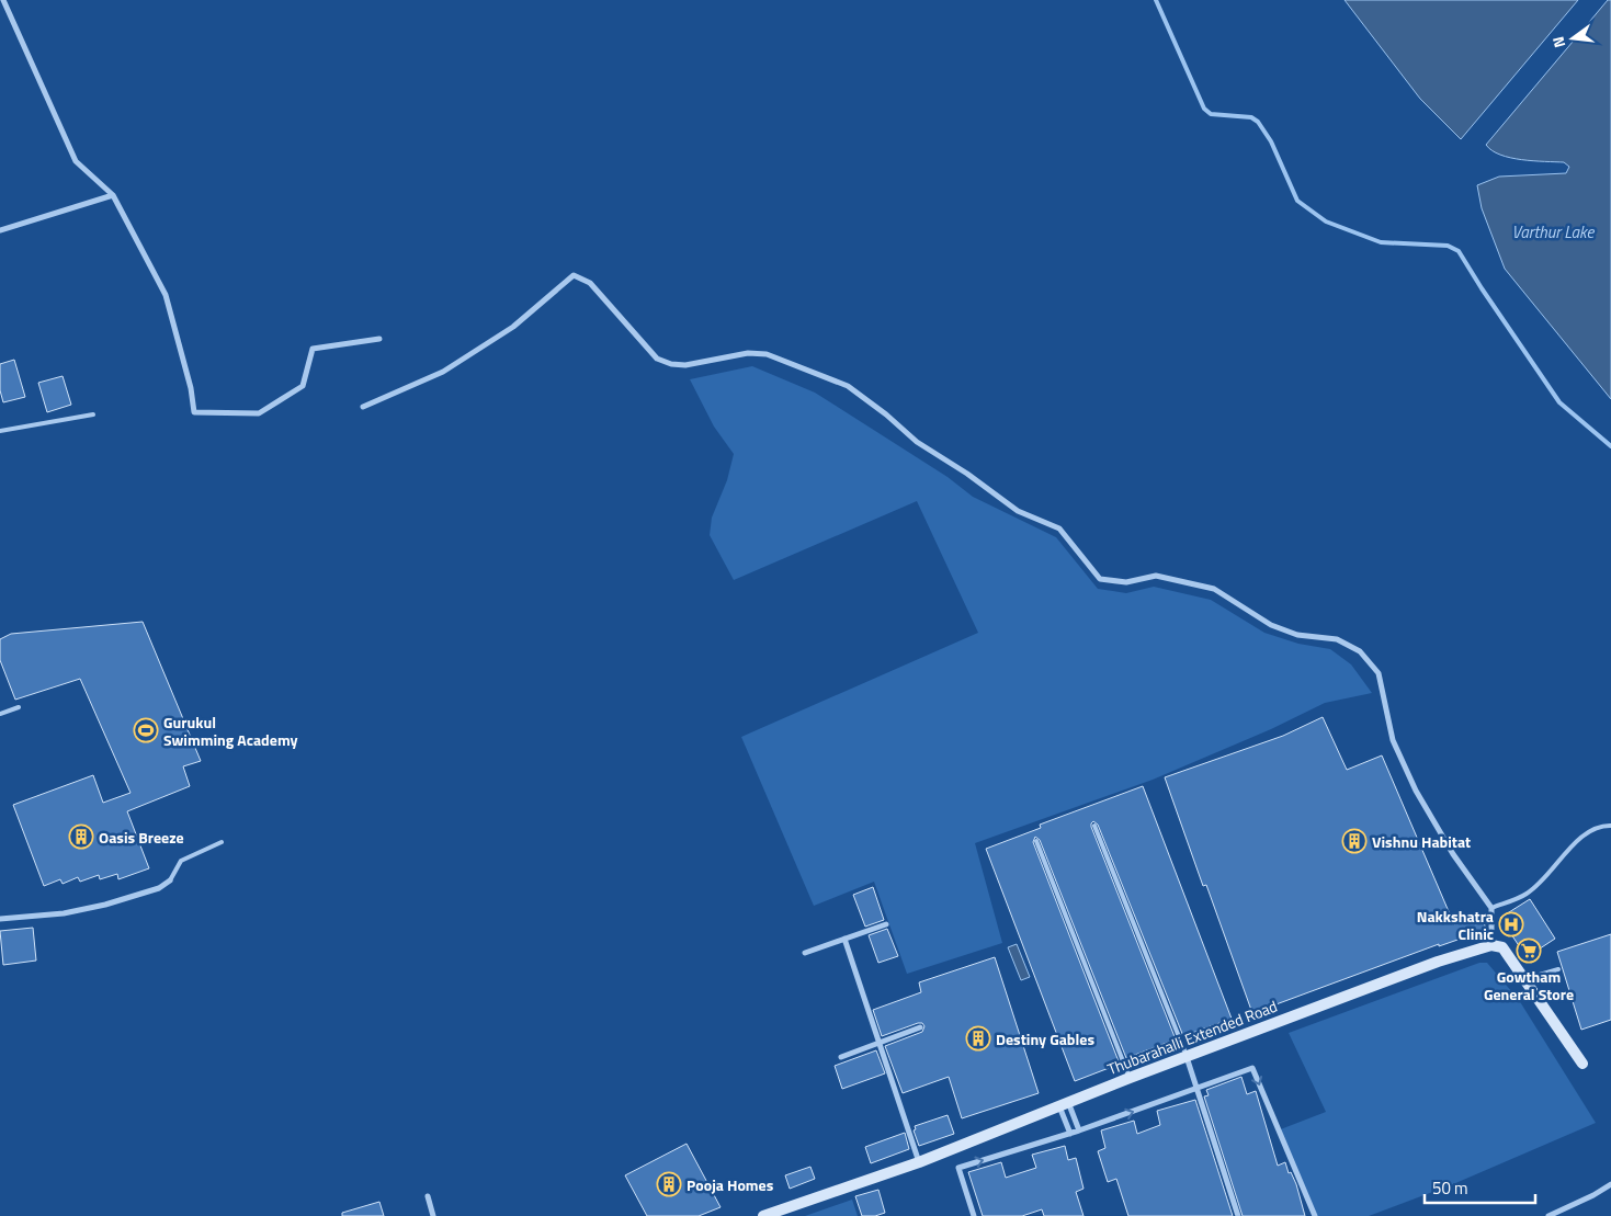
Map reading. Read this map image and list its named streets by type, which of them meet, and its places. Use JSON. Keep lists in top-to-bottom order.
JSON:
{
  "streets": {
    "street": ["Thubarahalli Extended Road"]
  },
  "water": ["Varthur Lake"],
  "places": {
    "sports": ["Gurukul Swimming Academy"],
    "building": [
      "Oasis Breeze",
      "Vishnu Habitat",
      "Destiny Gables",
      "Pooja Homes"
    ],
    "hospital": ["Nakkshatra Clinic"],
    "supermarket": ["Gowtham General Store"]
  },
  "scale_bar": "50 m",
  "north": "left"
}
